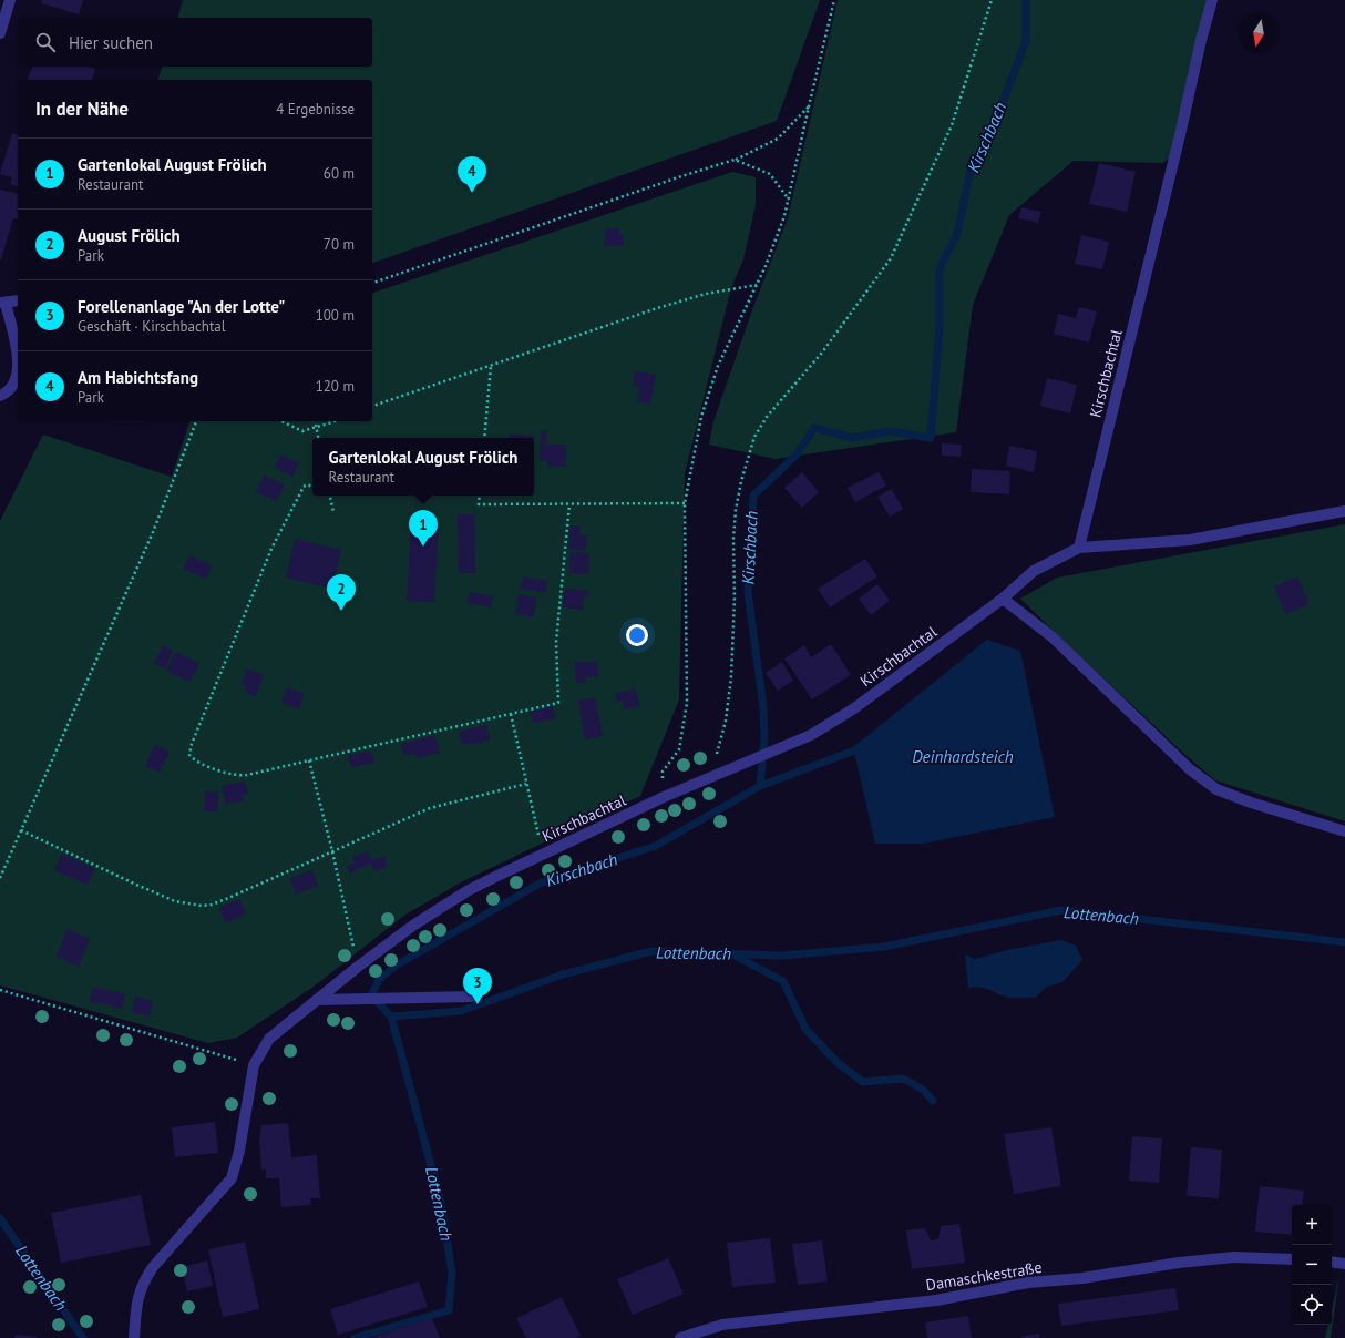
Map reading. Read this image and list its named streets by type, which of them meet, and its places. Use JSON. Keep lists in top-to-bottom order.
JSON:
{
  "streets": {
    "street": ["Kirschbachtal", "Damaschkestraße"]
  },
  "water": ["Kirschbach", "Deinhardsteich", "Lottenbach"],
  "north": "bottom",
  "page": {
    "search": "Hier suchen",
    "heading": ["In der Nähe", "4 Ergebnisse"],
    "list": [
      {
        "mark": "1",
        "name": "Gartenlokal August Frölich",
        "note": "Restaurant",
        "value": "60 m"
      },
      {
        "mark": "2",
        "name": "August Frölich",
        "note": "Park",
        "value": "70 m"
      },
      {
        "mark": "3",
        "name": "Forellenanlage \"An der Lotte\"",
        "note": "Geschäft · Kirschbachtal",
        "value": "100 m"
      },
      {
        "mark": "4",
        "name": "Am Habichtsfang",
        "note": "Park",
        "value": "120 m"
      }
    ],
    "pins": [
      "4",
      "1",
      "2",
      "3"
    ],
    "popup": ["Gartenlokal August Frölich", "Restaurant"],
    "map_buttons": ["+", "−"]
  }
}
